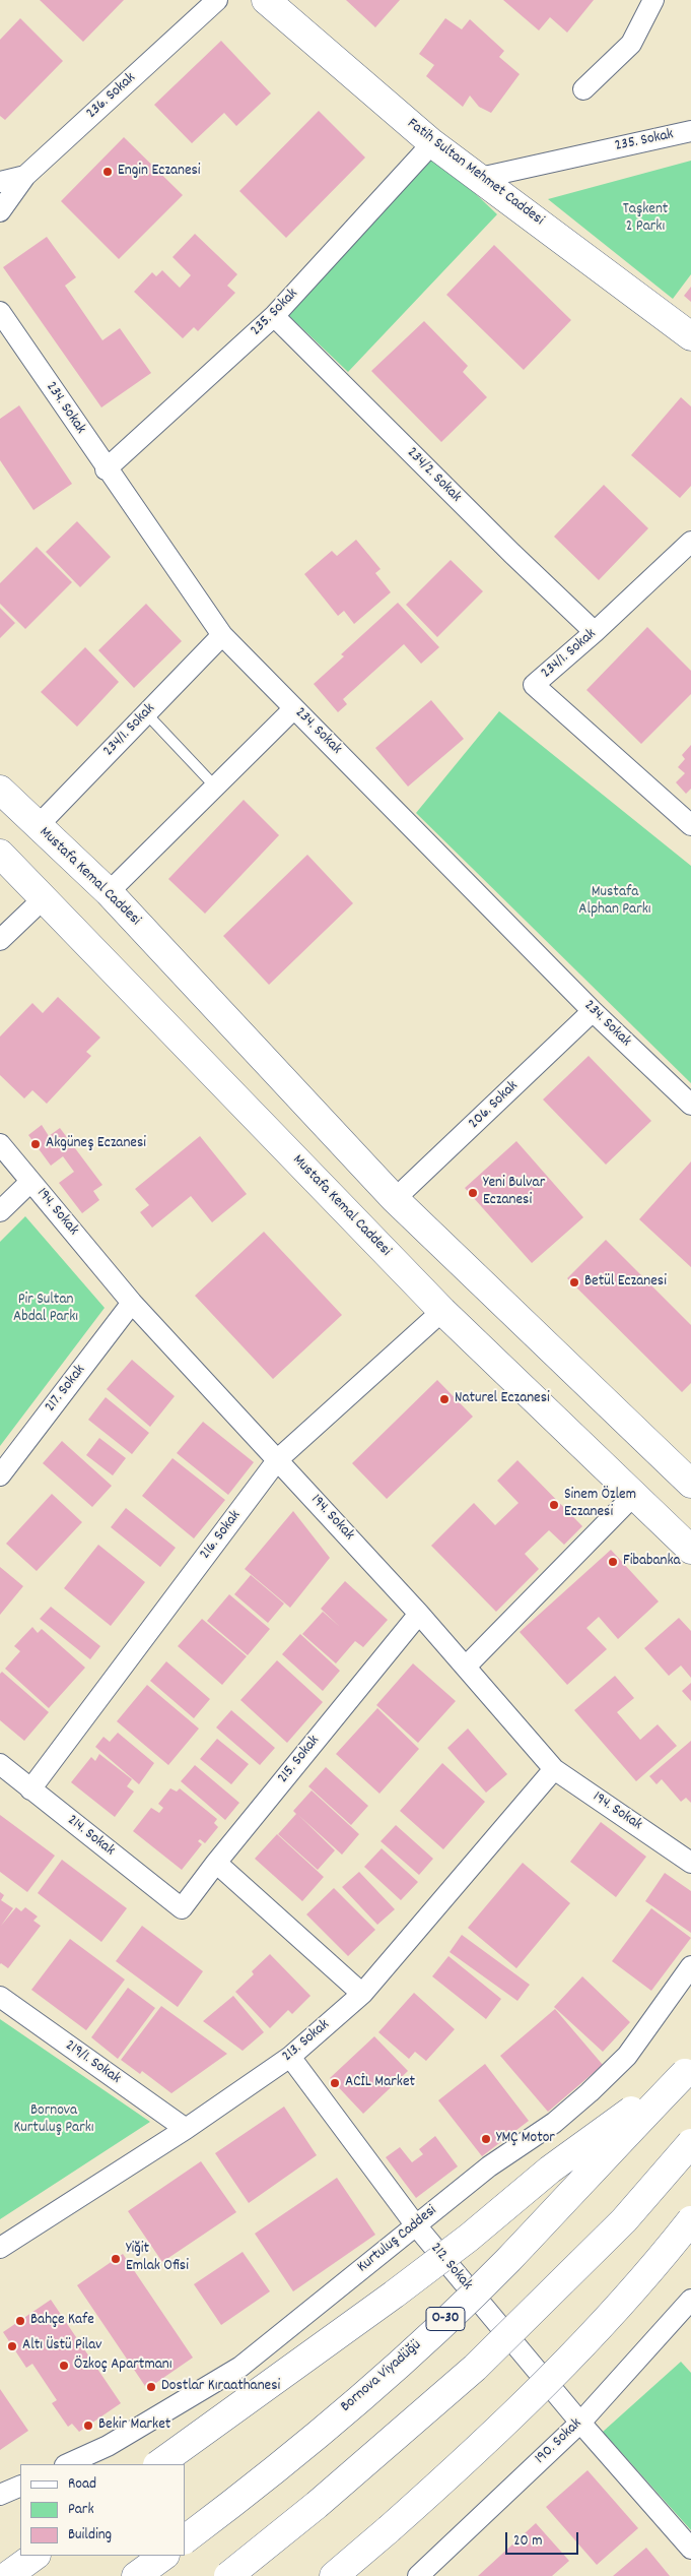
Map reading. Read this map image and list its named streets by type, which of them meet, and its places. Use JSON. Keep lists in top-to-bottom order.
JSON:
{
  "streets": {
    "main road": [
      "Fatih Sultan Mehmet Caddesi",
      "Mustafa Kemal Caddesi",
      "O-30",
      "Bornova Viyadüğü"
    ],
    "street": [
      "236. Sokak",
      "235. Sokak",
      "234. Sokak",
      "234/2. Sokak",
      "234/1. Sokak",
      "206. Sokak",
      "194. Sokak",
      "217. Sokak",
      "216. Sokak",
      "215. Sokak",
      "214. Sokak",
      "213. Sokak",
      "219/1. Sokak",
      "Kurtuluş Caddesi",
      "212. Sokak",
      "190. Sokak"
    ]
  },
  "crossings": [
    ["235. Sokak", "Fatih Sultan Mehmet Caddesi"],
    ["235. Sokak", "234. Sokak"],
    ["235. Sokak", "234/2. Sokak"],
    ["234. Sokak", "234/1. Sokak"],
    ["234. Sokak", "206. Sokak"],
    ["234/2. Sokak", "234/1. Sokak"],
    ["234/1. Sokak", "Mustafa Kemal Caddesi"],
    ["Mustafa Kemal Caddesi", "206. Sokak"],
    ["Mustafa Kemal Caddesi", "216. Sokak"],
    ["194. Sokak", "217. Sokak"],
    ["194. Sokak", "216. Sokak"],
    ["194. Sokak", "215. Sokak"],
    ["194. Sokak", "213. Sokak"],
    ["216. Sokak", "214. Sokak"],
    ["215. Sokak", "214. Sokak"],
    ["213. Sokak", "219/1. Sokak"],
    ["213. Sokak", "212. Sokak"],
    ["Kurtuluş Caddesi", "212. Sokak"],
    ["212. Sokak", "190. Sokak"]
  ],
  "parks": [
    "Taşkent 2 Parkı",
    "Mustafa Alphan Parkı",
    "Pir Sultan Abdal Parkı",
    "Bornova Kurtuluş Parkı"
  ],
  "places": [
    "Engin Eczanesi",
    "Akgüneş Eczanesi",
    "Yeni Bulvar Eczanesi",
    "Betül Eczanesi",
    "Naturel Eczanesi",
    "Sinem Özlem Eczanesi",
    "Fibabanka",
    "ACİL Market",
    "YMÇ Motor",
    "Yiğit Emlak Ofisi",
    "Bahçe Kafe",
    "Altı Üstü Pilav",
    "Özkoç Apartmanı",
    "Dostlar Kıraathanesi",
    "Bekir Market"
  ],
  "legend": ["Road", "Park", "Building"],
  "scale_bar": "20 m"
}
